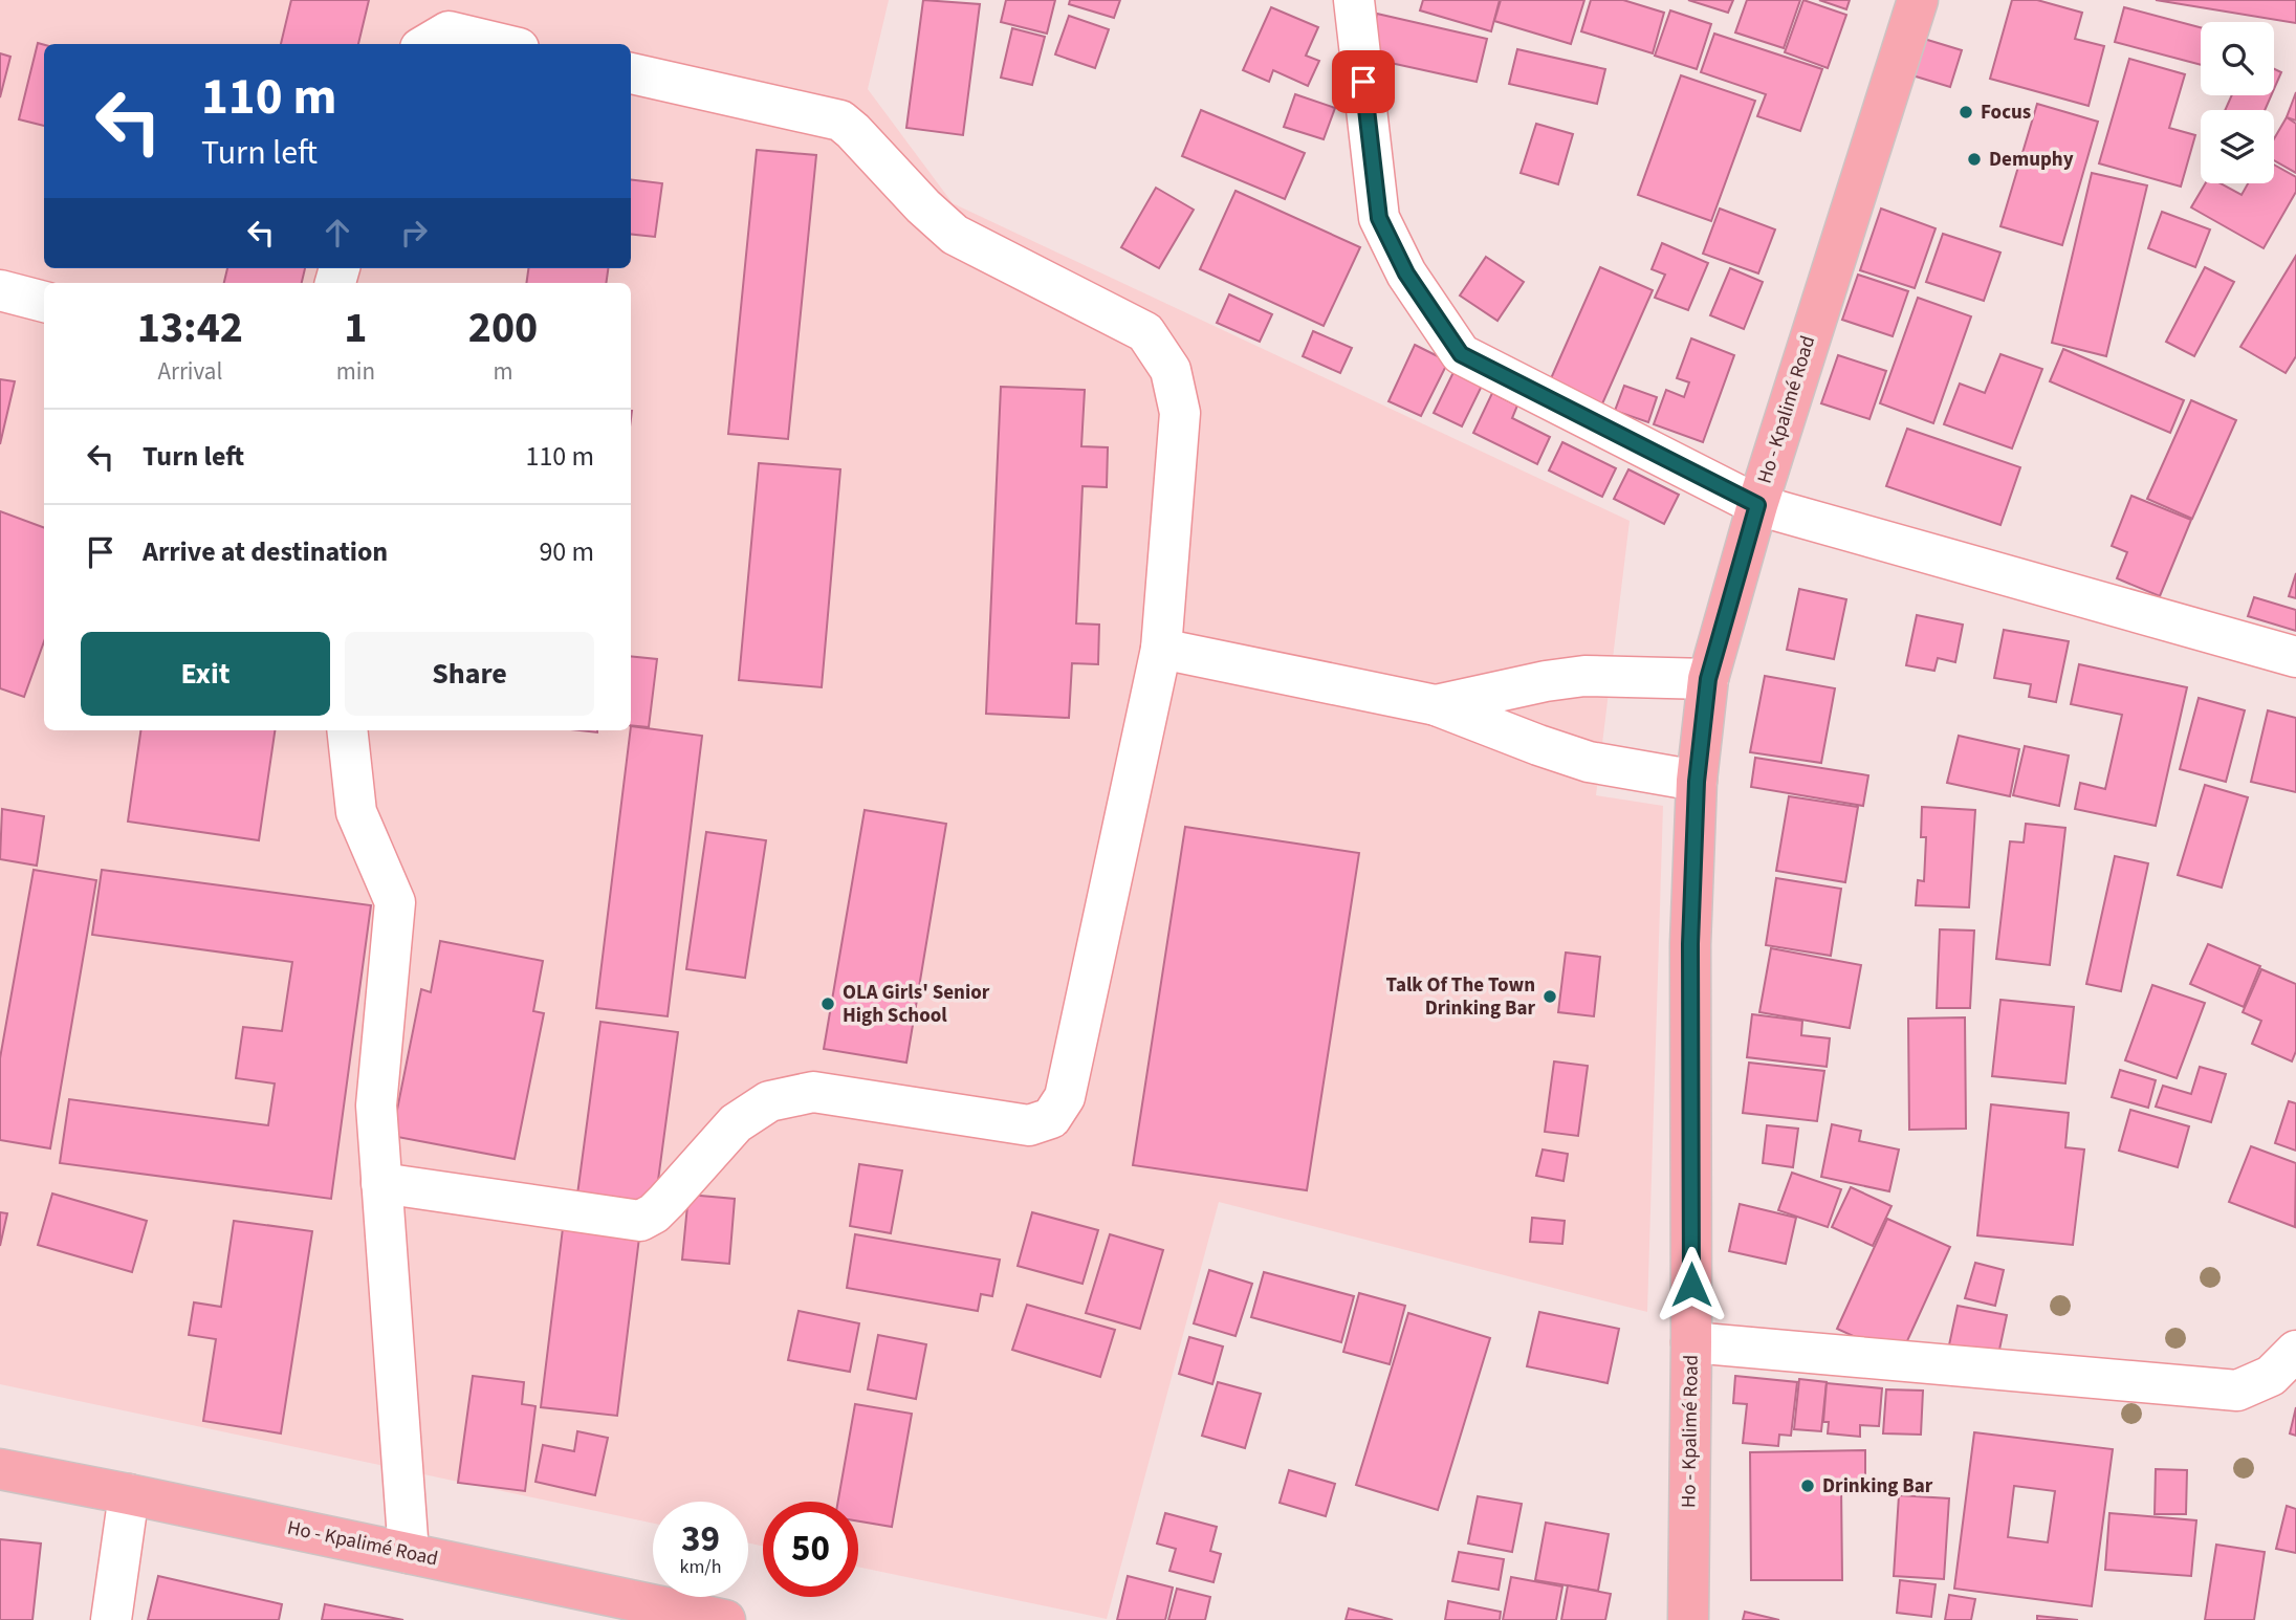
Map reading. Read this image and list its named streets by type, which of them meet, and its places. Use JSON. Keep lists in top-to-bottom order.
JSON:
{
  "streets": {
    "main road": ["Ho - Kpalimé Road"]
  },
  "places": [
    "Focus",
    "Demuphy",
    "Talk Of The Town Drinking Bar",
    "OLA Girls' Senior High School",
    "Drinking Bar"
  ],
  "page": {
    "turn": ["110 m", "Turn left"],
    "eta": [
      "13:42",
      "Arrival",
      "1",
      "min",
      "200",
      "m"
    ],
    "list": [
      {
        "name": "Turn left",
        "value": "110 m"
      },
      {
        "name": "Arrive at destination",
        "value": "90 m"
      }
    ],
    "buttons": ["Exit", "Share"],
    "speed": "39 km/h",
    "limit": "50"
  }
}
